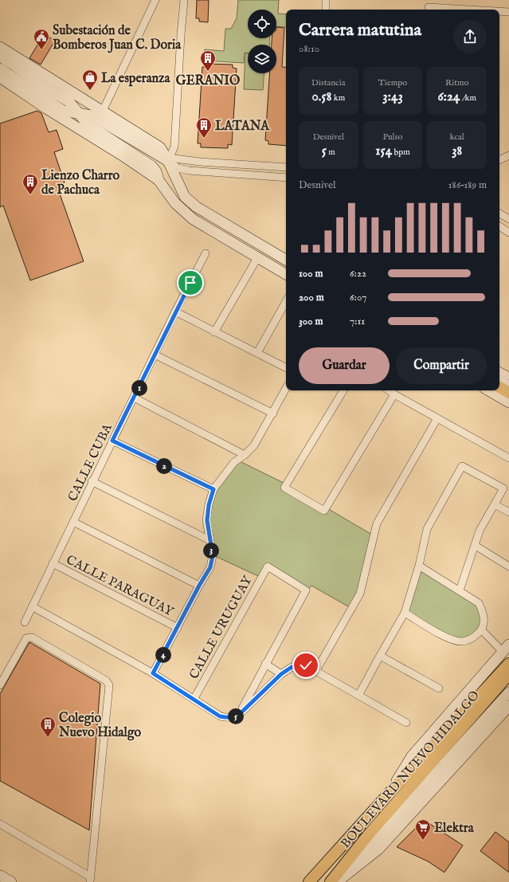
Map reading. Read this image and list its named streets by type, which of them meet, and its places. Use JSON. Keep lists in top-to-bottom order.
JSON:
{
  "streets": {
    "main road": ["BOULEVARD NUEVO HIDALGO"],
    "street": ["CALLE CUBA", "CALLE PARAGUAY", "CALLE URUGUAY"]
  },
  "crossings": [
    ["CALLE CUBA", "CALLE PARAGUAY"]
  ],
  "places": {
    "public building": ["Subestación de Bomberos Juan C. Doria"],
    "building": [
      "GERANIO",
      "LATANA",
      "Lienzo Charro de Pachuca",
      "Colegio Nuevo Hidalgo"
    ],
    "shop": ["La esperanza"],
    "supermarket": ["Elektra"]
  },
  "page": {
    "heading": ["Carrera matutina", "08:10"],
    "stats": [
      ["Distancia", "0.58 km"],
      ["Tiempo", "3:43"],
      ["Ritmo", "6:24 /km"],
      ["Desnivel", "5 m"],
      ["Pulso", "154 bpm"],
      ["kcal", "38"]
    ],
    "chart": ["Desnivel", "186–189 m"],
    "list": [
      {
        "name": "100 m",
        "note": "6:22"
      },
      {
        "name": "200 m",
        "note": "6:07"
      },
      {
        "name": "300 m",
        "note": "7:11"
      }
    ],
    "buttons": ["Guardar", "Compartir"],
    "pins": [
      "1",
      "2",
      "3",
      "4",
      "5"
    ]
  }
}
